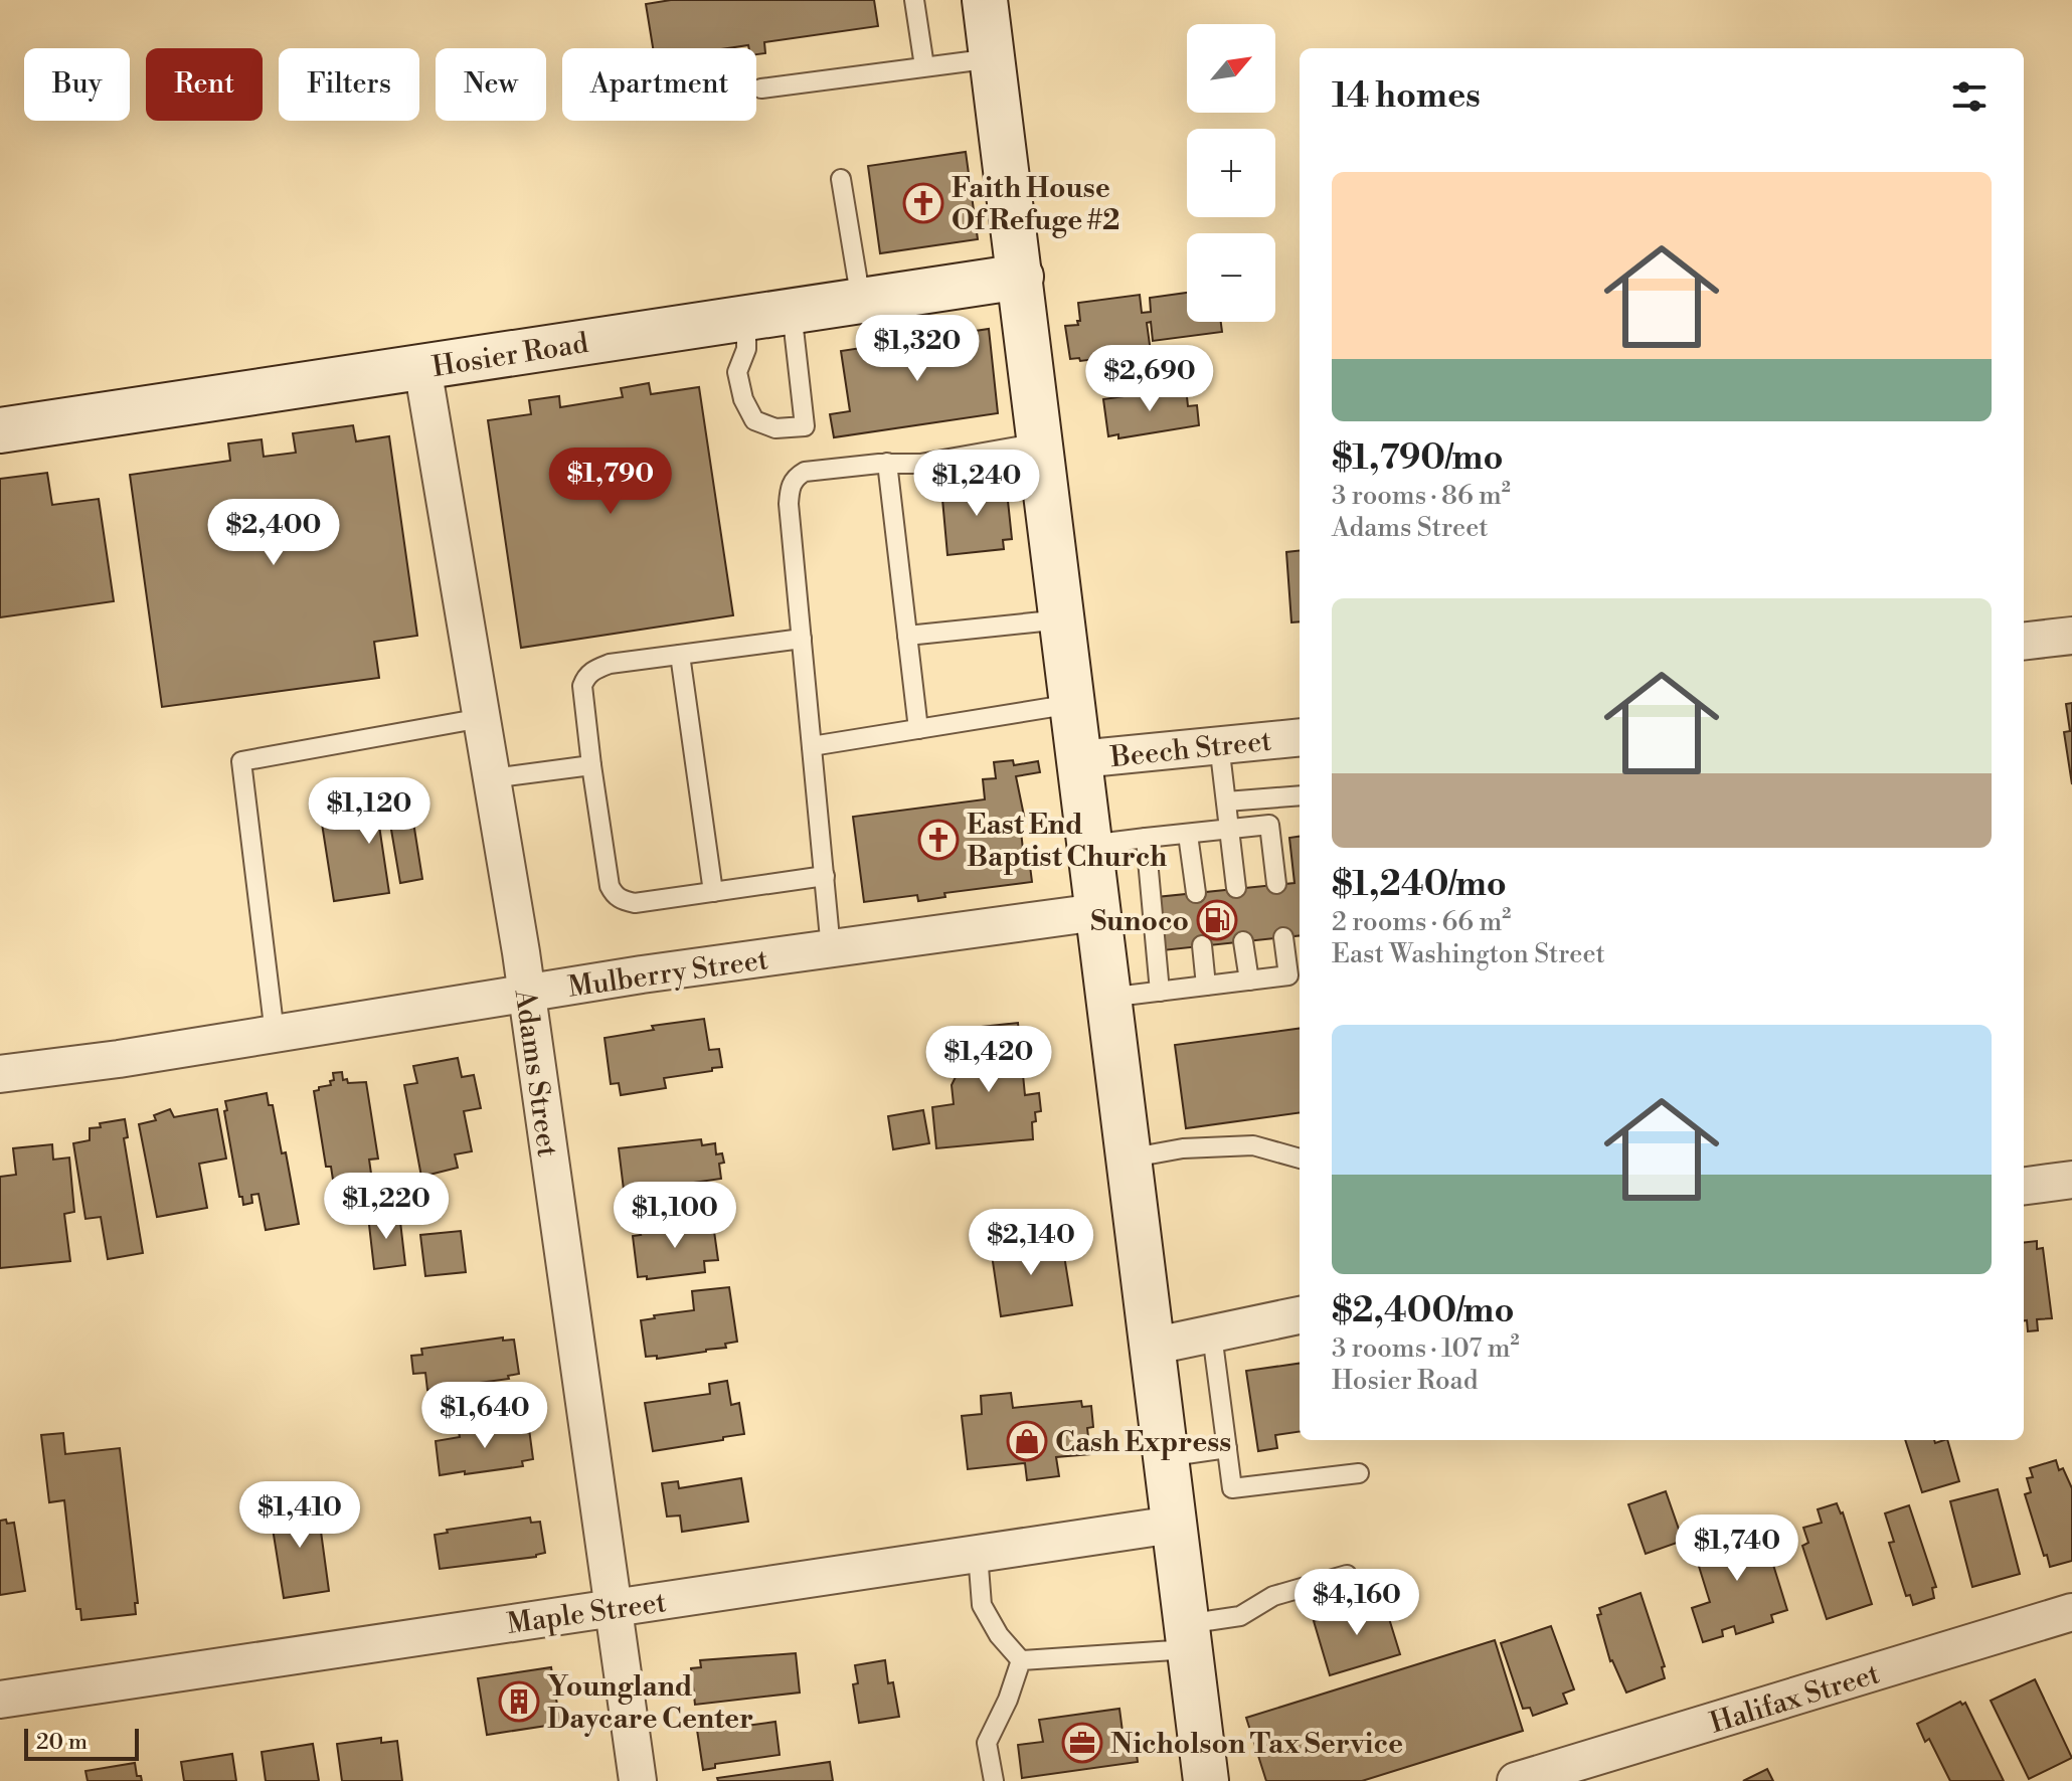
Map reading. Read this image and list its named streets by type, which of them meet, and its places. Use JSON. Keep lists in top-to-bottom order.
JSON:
{
  "streets": {
    "main road": ["Hosier Road"],
    "street": [
      "Beech Street",
      "Mulberry Street",
      "Adams Street",
      "Maple Street",
      "Halifax Street"
    ]
  },
  "crossings": [
    ["Hosier Road", "Adams Street"],
    ["Mulberry Street", "Adams Street"],
    ["Adams Street", "Maple Street"]
  ],
  "places": {
    "church": ["Faith House Of Refuge #2", "East End Baptist Church"],
    "fuel station": ["Sunoco"],
    "shop": ["Cash Express"],
    "building": ["Youngland Daycare Center"],
    "office": ["Nicholson Tax Service"]
  },
  "scale_bar": "20 m",
  "north": "top right",
  "page": {
    "map_buttons": ["+", "−"],
    "chip": [
      "Buy",
      "Rent",
      "Filters",
      "New",
      "Apartment"
    ],
    "heading": "14 homes",
    "list": [
      {
        "name": "$1,790/mo",
        "note": "3 rooms · 86 m² · Adams Street"
      },
      {
        "name": "$1,240/mo",
        "note": "2 rooms · 66 m² · East Washington Street"
      },
      {
        "name": "$2,400/mo",
        "note": "3 rooms · 107 m² · Hosier Road"
      }
    ],
    "price": [
      "$1,320",
      "$2,690",
      "$1,790",
      "$1,240",
      "$2,400",
      "$1,120",
      "$1,420",
      "$1,220",
      "$1,100",
      "$2,140",
      "$1,640",
      "$1,410",
      "$1,740",
      "$4,160"
    ],
    "scale": "20 m"
  }
}
